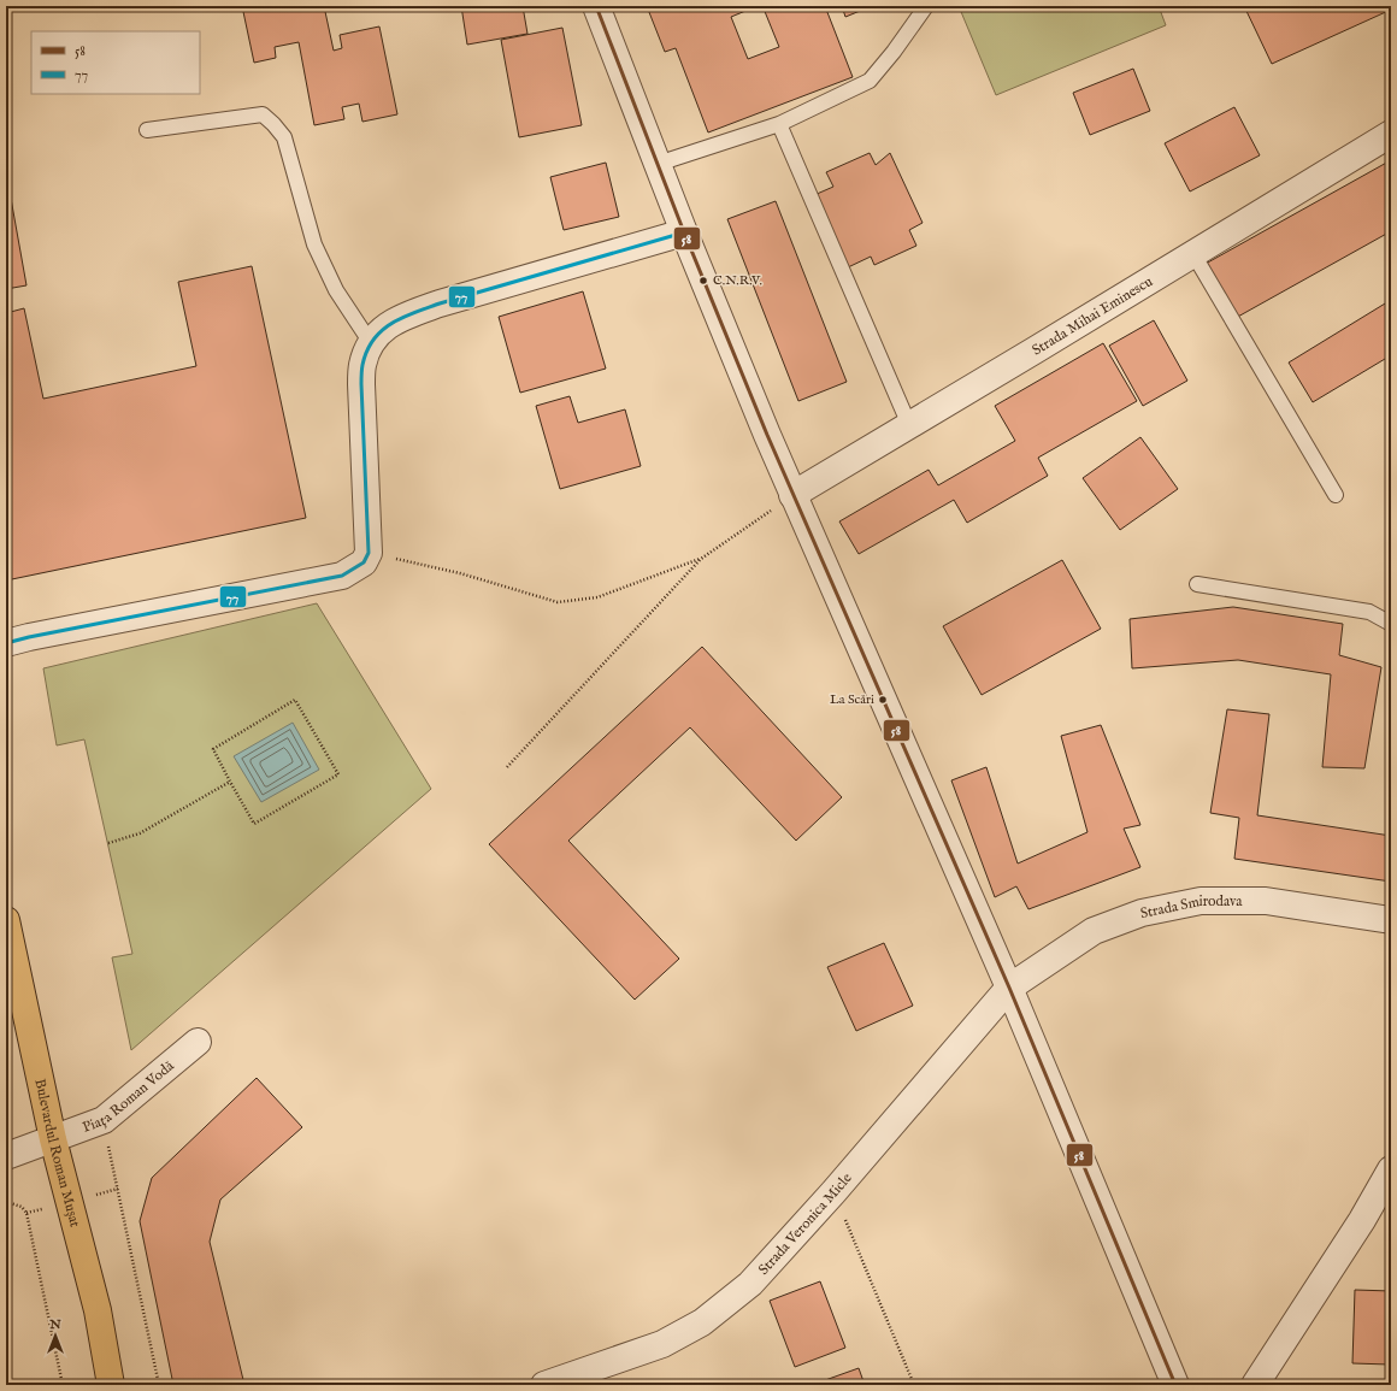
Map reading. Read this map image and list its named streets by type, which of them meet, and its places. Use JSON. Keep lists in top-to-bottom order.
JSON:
{
  "streets": {
    "main road": ["Bulevardul Roman Mușat"],
    "street": [
      "Strada Mihai Eminescu",
      "Strada Smirodava",
      "Piața Roman Vodă",
      "Strada Veronica Micle"
    ]
  },
  "crossings": [
    ["Strada Smirodava", "Strada Veronica Micle"],
    ["Piața Roman Vodă", "Bulevardul Roman Mușat"]
  ],
  "places": ["C.N.R.V.", "La Scări"],
  "lines": ["transit line 58", "transit line 77"],
  "legend": ["58", "77"],
  "north": "top"
}
